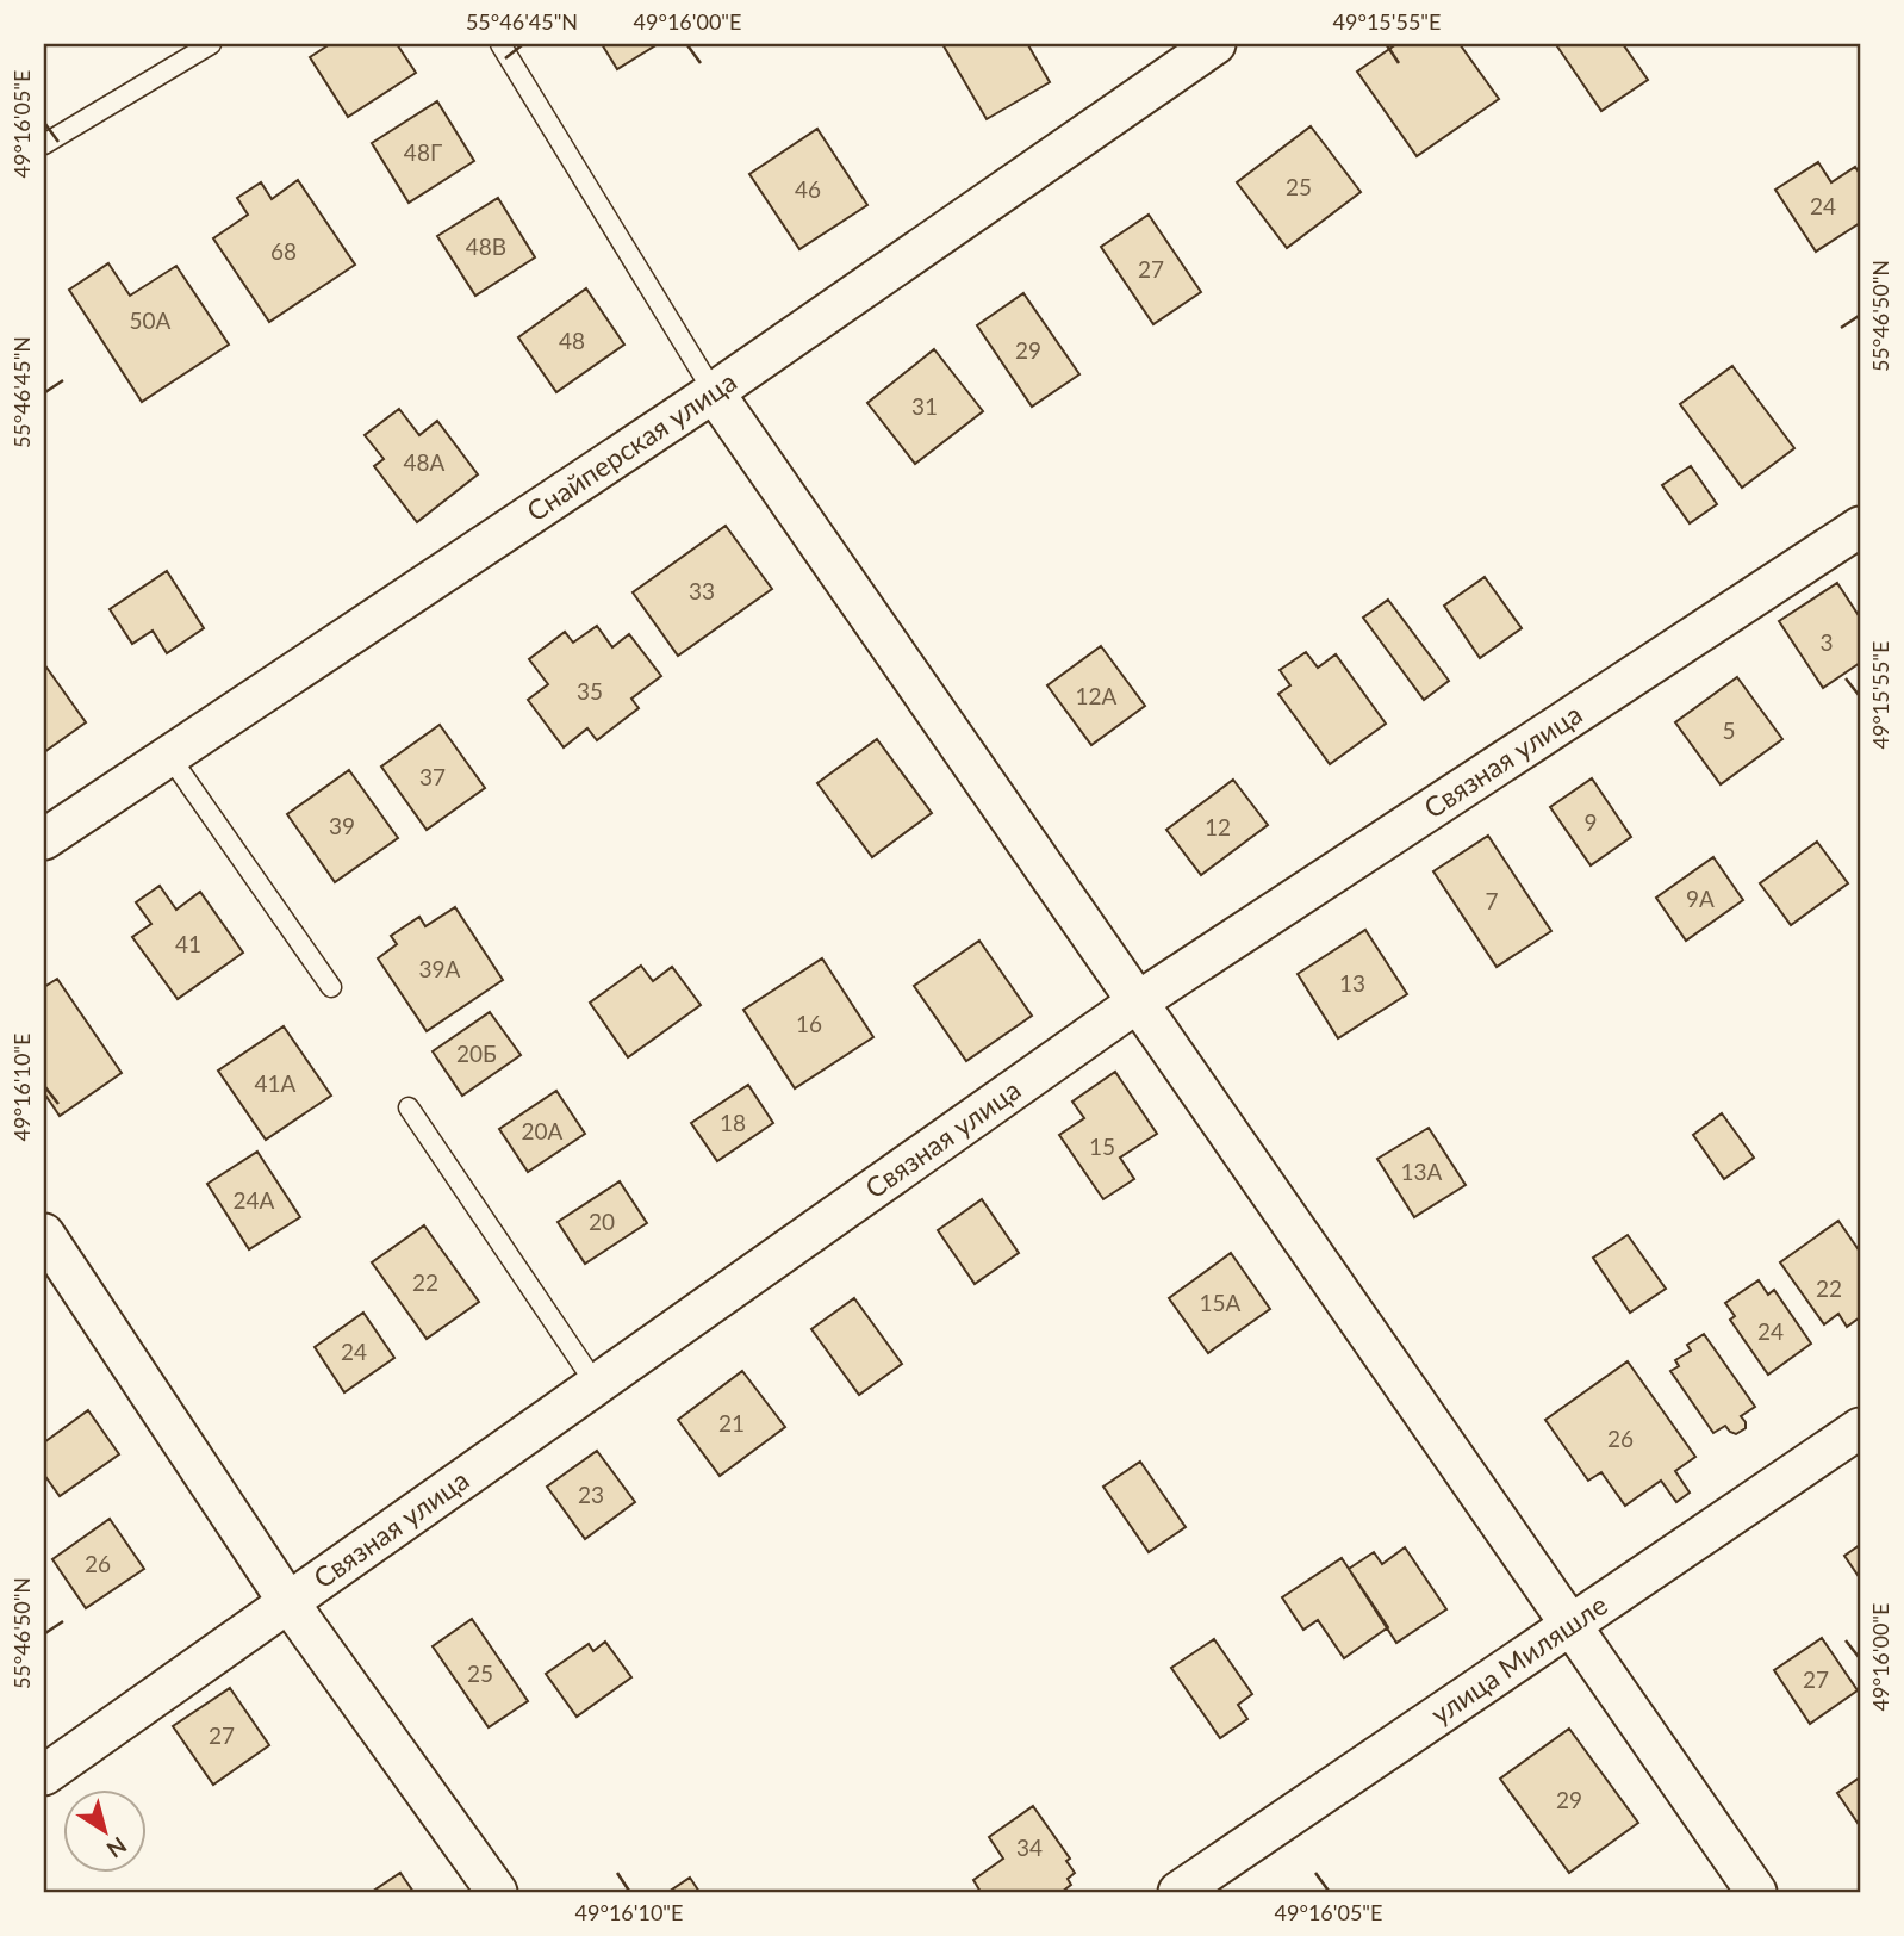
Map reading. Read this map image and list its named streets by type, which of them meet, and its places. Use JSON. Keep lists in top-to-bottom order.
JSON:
{
  "streets": {
    "street": ["Снайперская улица", "Связная улица", "улица Миляшле"]
  },
  "house_numbers": [
    "48Г",
    "25",
    "46",
    "24",
    "48В",
    "68",
    "27",
    "50А",
    "48",
    "29",
    "31",
    "48А",
    "33",
    "3",
    "35",
    "12А",
    "5",
    "37",
    "9",
    "39",
    "12",
    "9А",
    "7",
    "41",
    "39А",
    "13",
    "16",
    "20Б",
    "41А",
    "18",
    "20А",
    "15",
    "13А",
    "24А",
    "20",
    "22",
    "22",
    "15А",
    "24",
    "24",
    "21",
    "26",
    "23",
    "26",
    "25",
    "27",
    "27",
    "29",
    "34"
  ],
  "north": "bottom right",
  "coordinates": [
    "55°46'45\"N",
    "49°16'00\"E",
    "49°15'55\"E",
    "49°16'05\"E",
    "55°46'50\"N",
    "49°16'10\"E"
  ]
}
